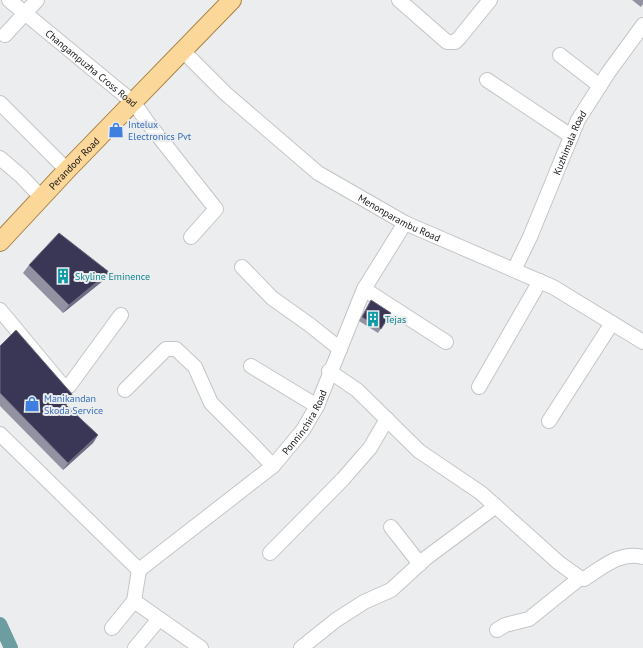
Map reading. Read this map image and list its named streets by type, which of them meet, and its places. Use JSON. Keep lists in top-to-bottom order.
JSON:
{
  "streets": {
    "main road": ["Perandoor Road"],
    "street": [
      "Changampuzha Cross Road",
      "Kuzhimala Road",
      "Menonparambu Road",
      "Ponninchira Road"
    ]
  },
  "crossings": [
    ["Changampuzha Cross Road", "Perandoor Road"],
    ["Kuzhimala Road", "Menonparambu Road"],
    ["Perandoor Road", "Menonparambu Road"],
    ["Menonparambu Road", "Ponninchira Road"]
  ],
  "places": {
    "shop": ["Intelux Electronics Pvt", "Manikandan Skoda Service"],
    "building": ["Skyline Eminence", "Tejas"]
  }
}
